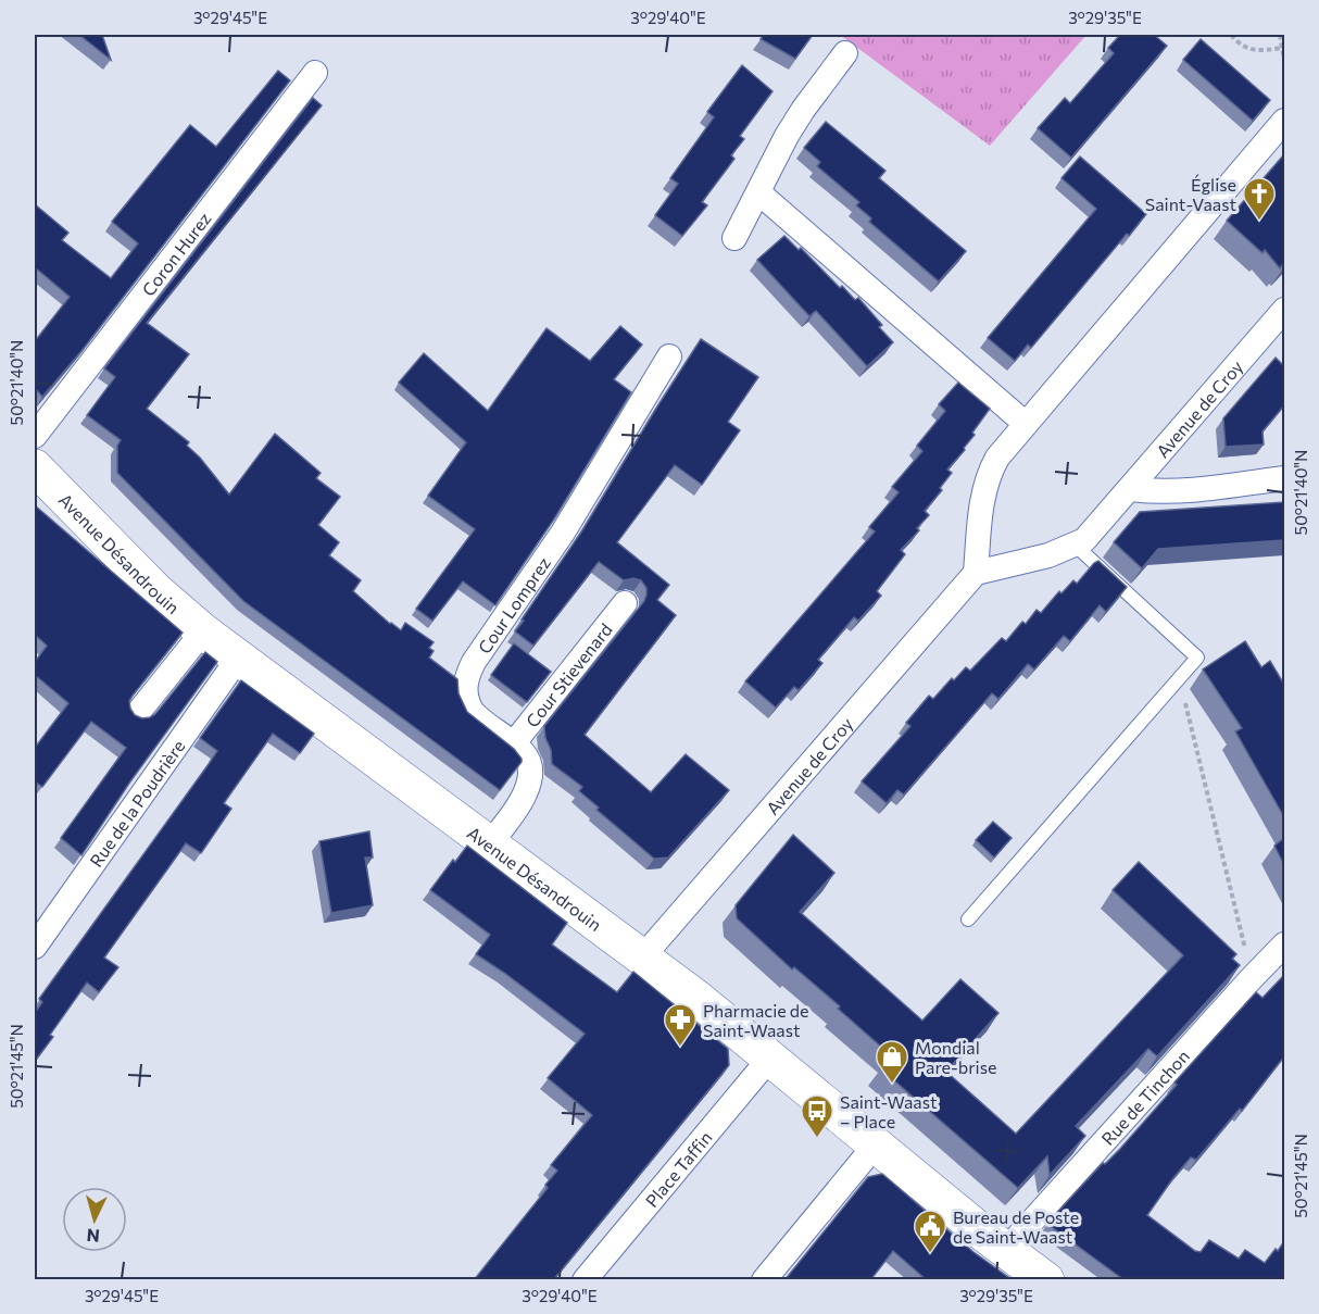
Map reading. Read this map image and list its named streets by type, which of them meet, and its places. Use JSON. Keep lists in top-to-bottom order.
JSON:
{
  "streets": {
    "main road": ["Avenue Désandrouin"],
    "street": [
      "Coron Hurez",
      "Avenue de Croy",
      "Cour Lomprez",
      "Cour Stievenard",
      "Rue de la Poudrière",
      "Rue de Tinchon",
      "Place Taffin"
    ]
  },
  "crossings": [
    ["Avenue de Croy", "Avenue Désandrouin"],
    ["Avenue Désandrouin", "Cour Lomprez"],
    ["Avenue Désandrouin", "Rue de la Poudrière"],
    ["Avenue Désandrouin", "Rue de Tinchon"],
    ["Avenue Désandrouin", "Place Taffin"],
    ["Cour Lomprez", "Cour Stievenard"]
  ],
  "places": {
    "church": ["Église Saint-Vaast"],
    "pharmacy": ["Pharmacie de Saint-Waast"],
    "shop": ["Mondial Pare-brise"],
    "bus stop": ["Saint-Waast – Place"],
    "public building": ["Bureau de Poste de Saint-Waast"]
  },
  "north": "bottom",
  "coordinates": [
    "3°29'45\"E",
    "3°29'40\"E",
    "3°29'35\"E",
    "50°21'40\"N",
    "50°21'45\"N"
  ]
}
